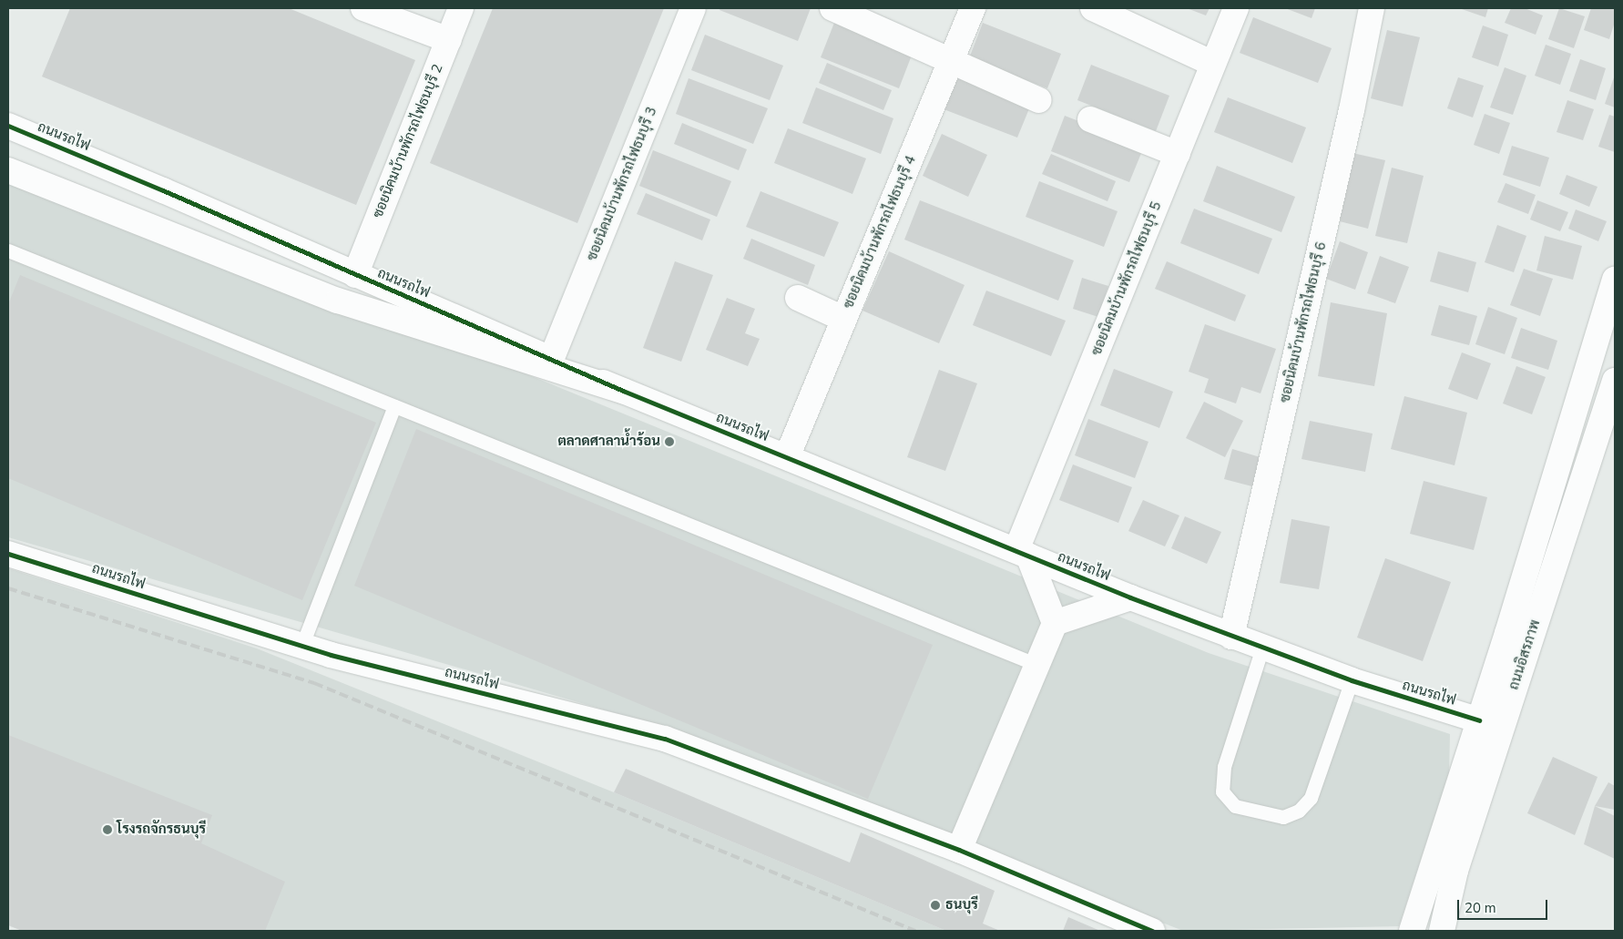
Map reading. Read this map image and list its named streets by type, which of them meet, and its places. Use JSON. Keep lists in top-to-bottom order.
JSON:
{
  "streets": {
    "street": [
      "ถนนรถไฟ",
      "ซอยนิคมบ้านพักรถไฟธนบุรี 2",
      "ซอยนิคมบ้านพักรถไฟธนบุรี 3",
      "ซอยนิคมบ้านพักรถไฟธนบุรี 4",
      "ซอยนิคมบ้านพักรถไฟธนบุรี 5",
      "ซอยนิคมบ้านพักรถไฟธนบุรี 6",
      "ถนนอิสรภาพ"
    ]
  },
  "crossings": [
    ["ถนนรถไฟ", "ซอยนิคมบ้านพักรถไฟธนบุรี 2"],
    ["ถนนรถไฟ", "ซอยนิคมบ้านพักรถไฟธนบุรี 3"],
    ["ถนนรถไฟ", "ซอยนิคมบ้านพักรถไฟธนบุรี 4"],
    ["ถนนรถไฟ", "ซอยนิคมบ้านพักรถไฟธนบุรี 5"],
    ["ถนนรถไฟ", "ซอยนิคมบ้านพักรถไฟธนบุรี 6"],
    ["ถนนรถไฟ", "ถนนอิสรภาพ"]
  ],
  "places": ["ตลาดศาลาน้ำร้อน", "โรงรถจักรธนบุรี", "ธนบุรี"],
  "scale_bar": "20 m"
}
